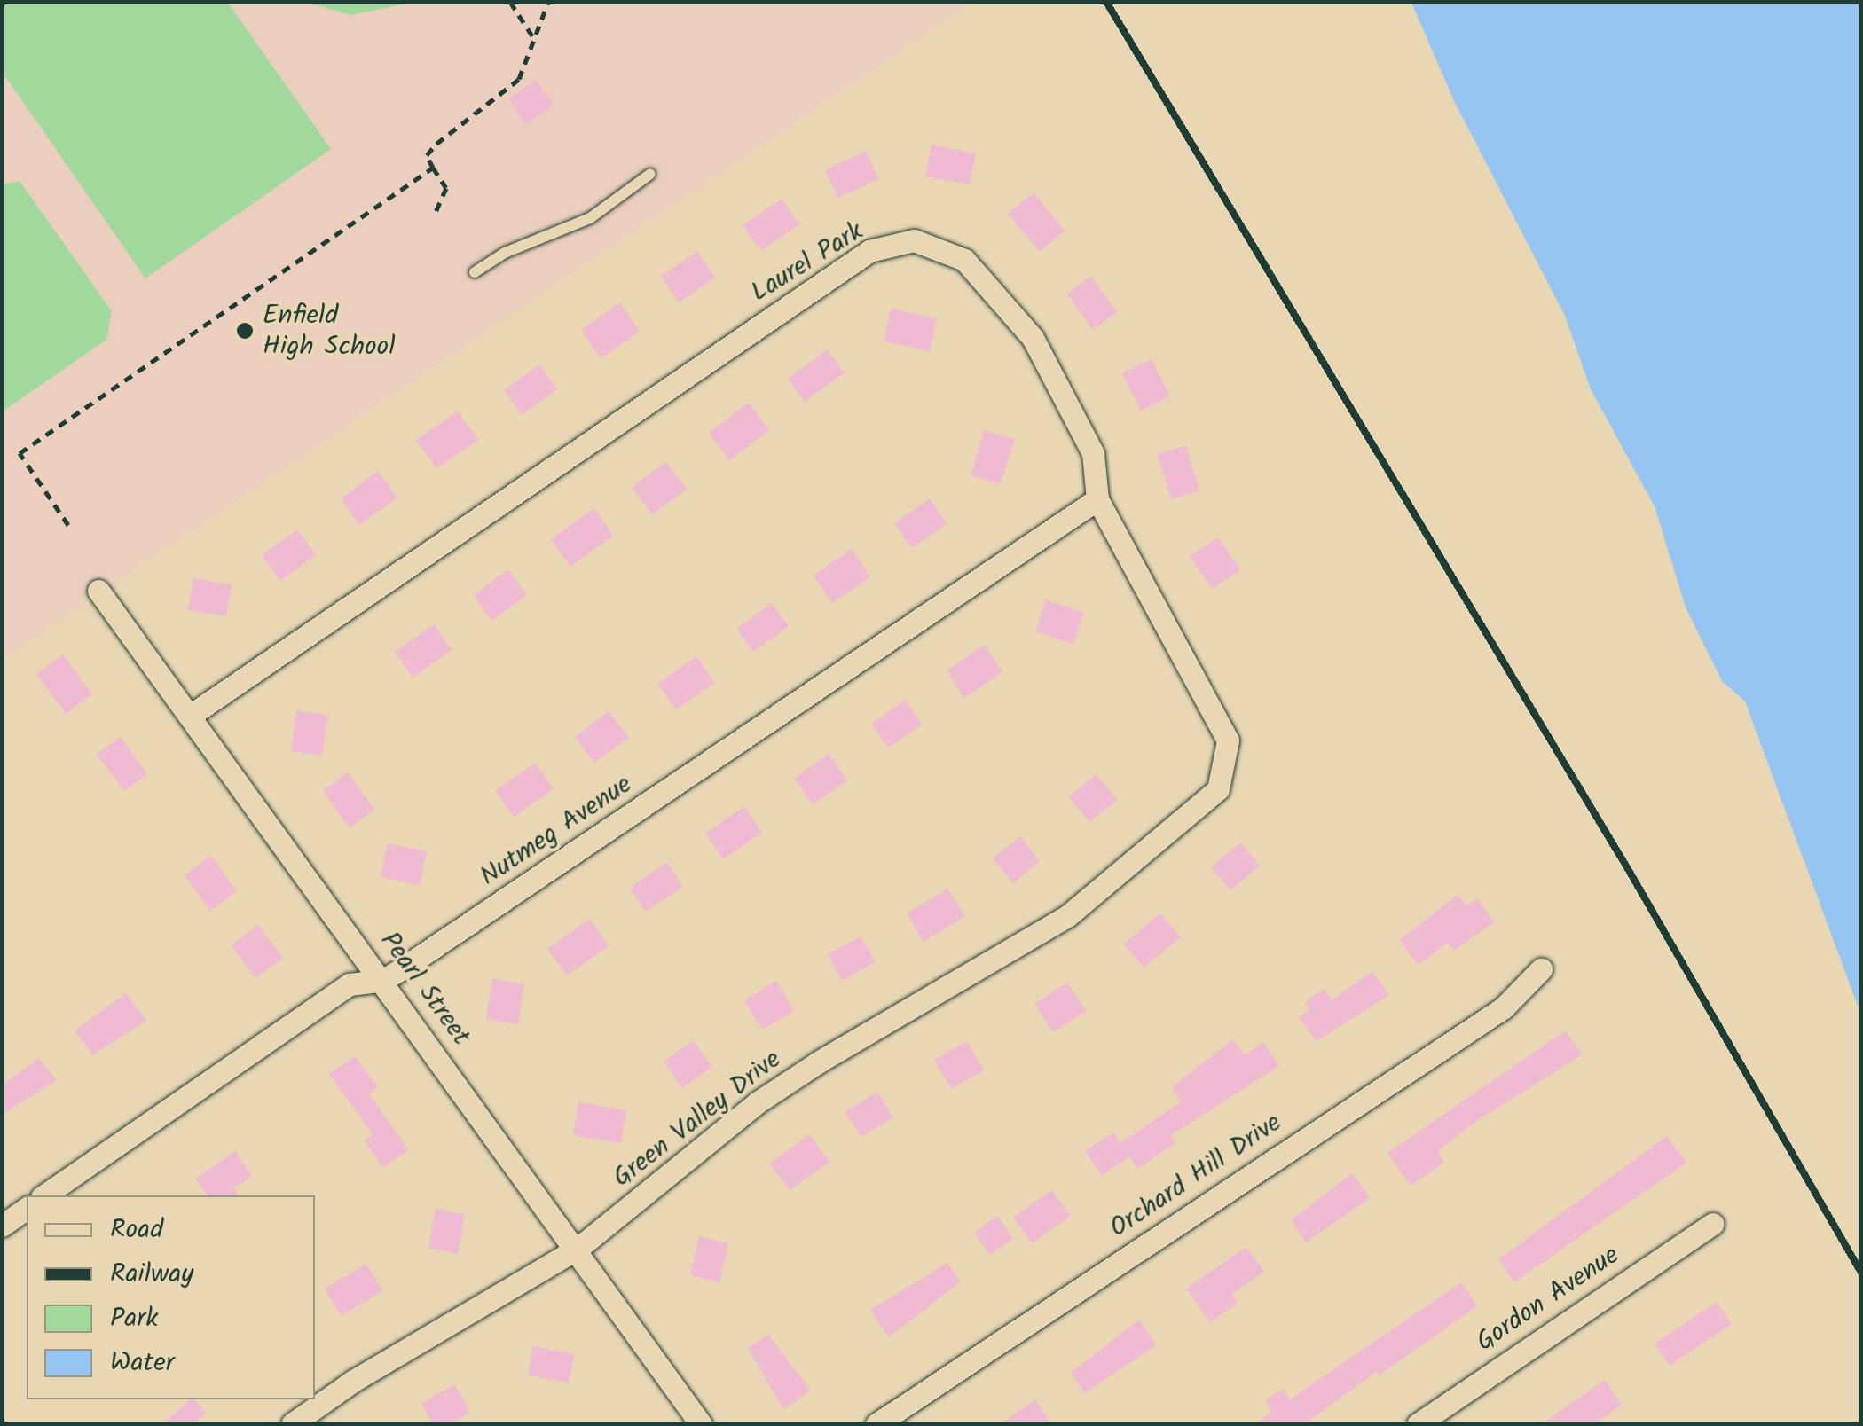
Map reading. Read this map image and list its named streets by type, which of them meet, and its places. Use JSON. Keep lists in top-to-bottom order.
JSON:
{
  "streets": {
    "street": [
      "Laurel Park",
      "Nutmeg Avenue",
      "Pearl Street",
      "Green Valley Drive",
      "Orchard Hill Drive",
      "Gordon Avenue"
    ]
  },
  "crossings": [
    ["Laurel Park", "Nutmeg Avenue"],
    ["Laurel Park", "Pearl Street"],
    ["Laurel Park", "Green Valley Drive"],
    ["Nutmeg Avenue", "Pearl Street"],
    ["Pearl Street", "Green Valley Drive"]
  ],
  "places": ["Enfield High School"],
  "legend": [
    "Road",
    "Railway",
    "Park",
    "Water"
  ]
}
